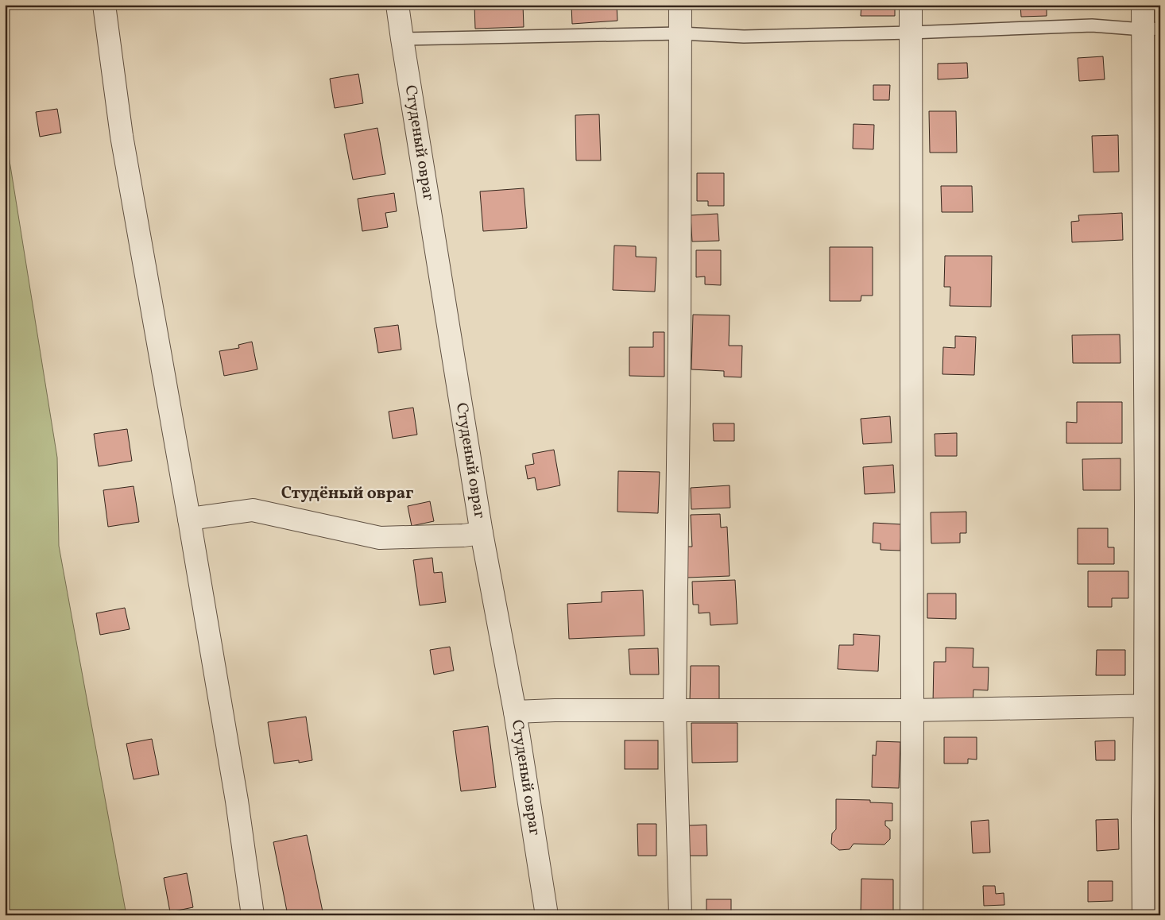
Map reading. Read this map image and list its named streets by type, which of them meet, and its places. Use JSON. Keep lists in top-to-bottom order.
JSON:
{
  "streets": {
    "street": ["Студеный овраг"]
  },
  "districts": ["Студёный овраг"]
}
